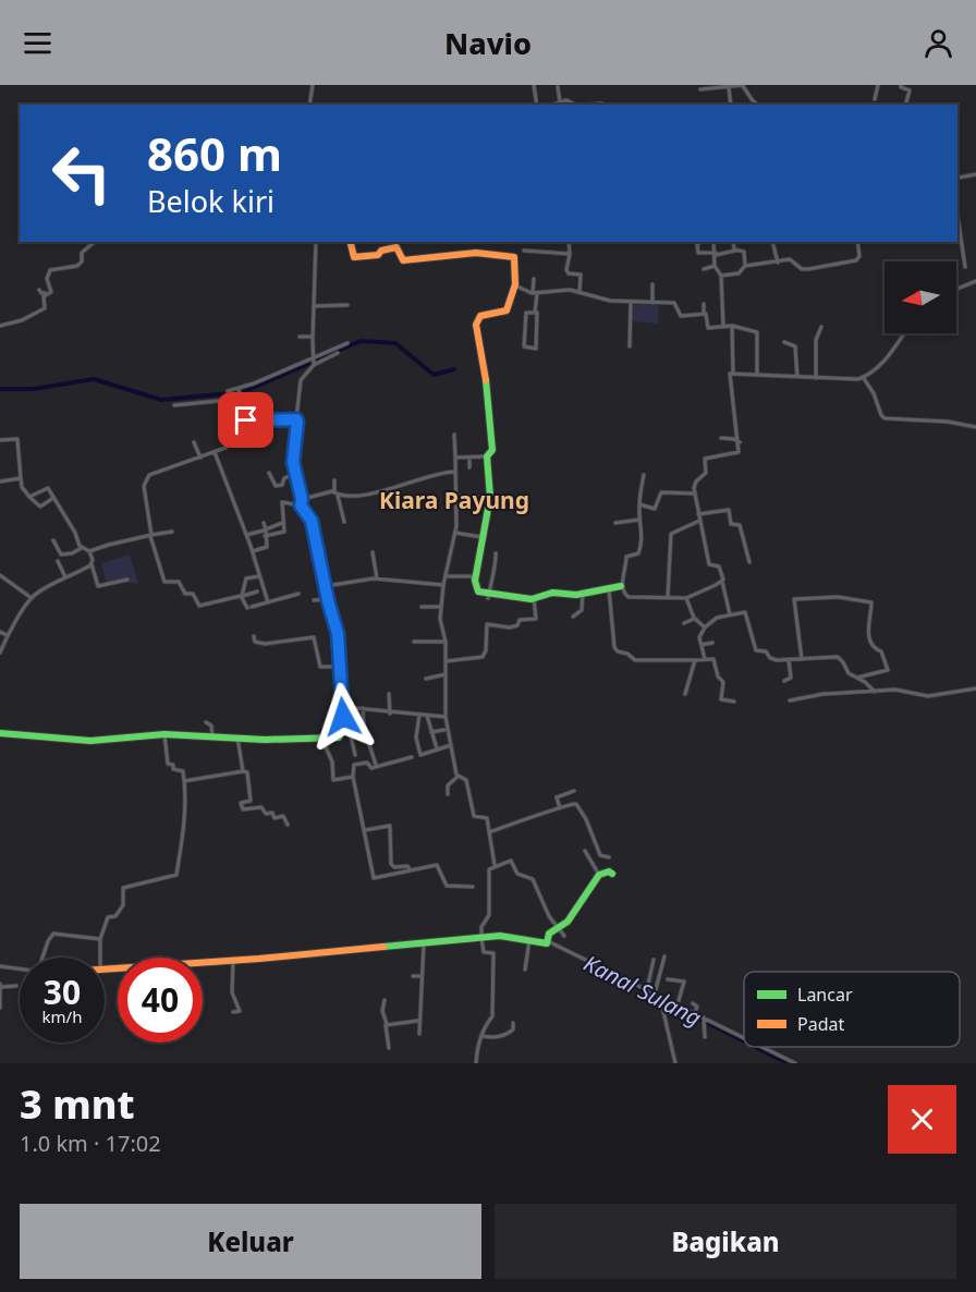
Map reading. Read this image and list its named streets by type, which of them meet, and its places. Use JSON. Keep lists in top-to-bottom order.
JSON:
{
  "districts": ["Kiara Payung"],
  "water": ["Kanal Sulang"],
  "legend": ["Lancar", "Padat"],
  "north": "left",
  "page": {
    "header": "Navio",
    "turn": ["860 m", "Belok kiri"],
    "speed": "30 km/h",
    "limit": "40",
    "heading": ["3 mnt", "1.0 km · 17:02"],
    "buttons": ["Keluar", "Bagikan"]
  }
}
